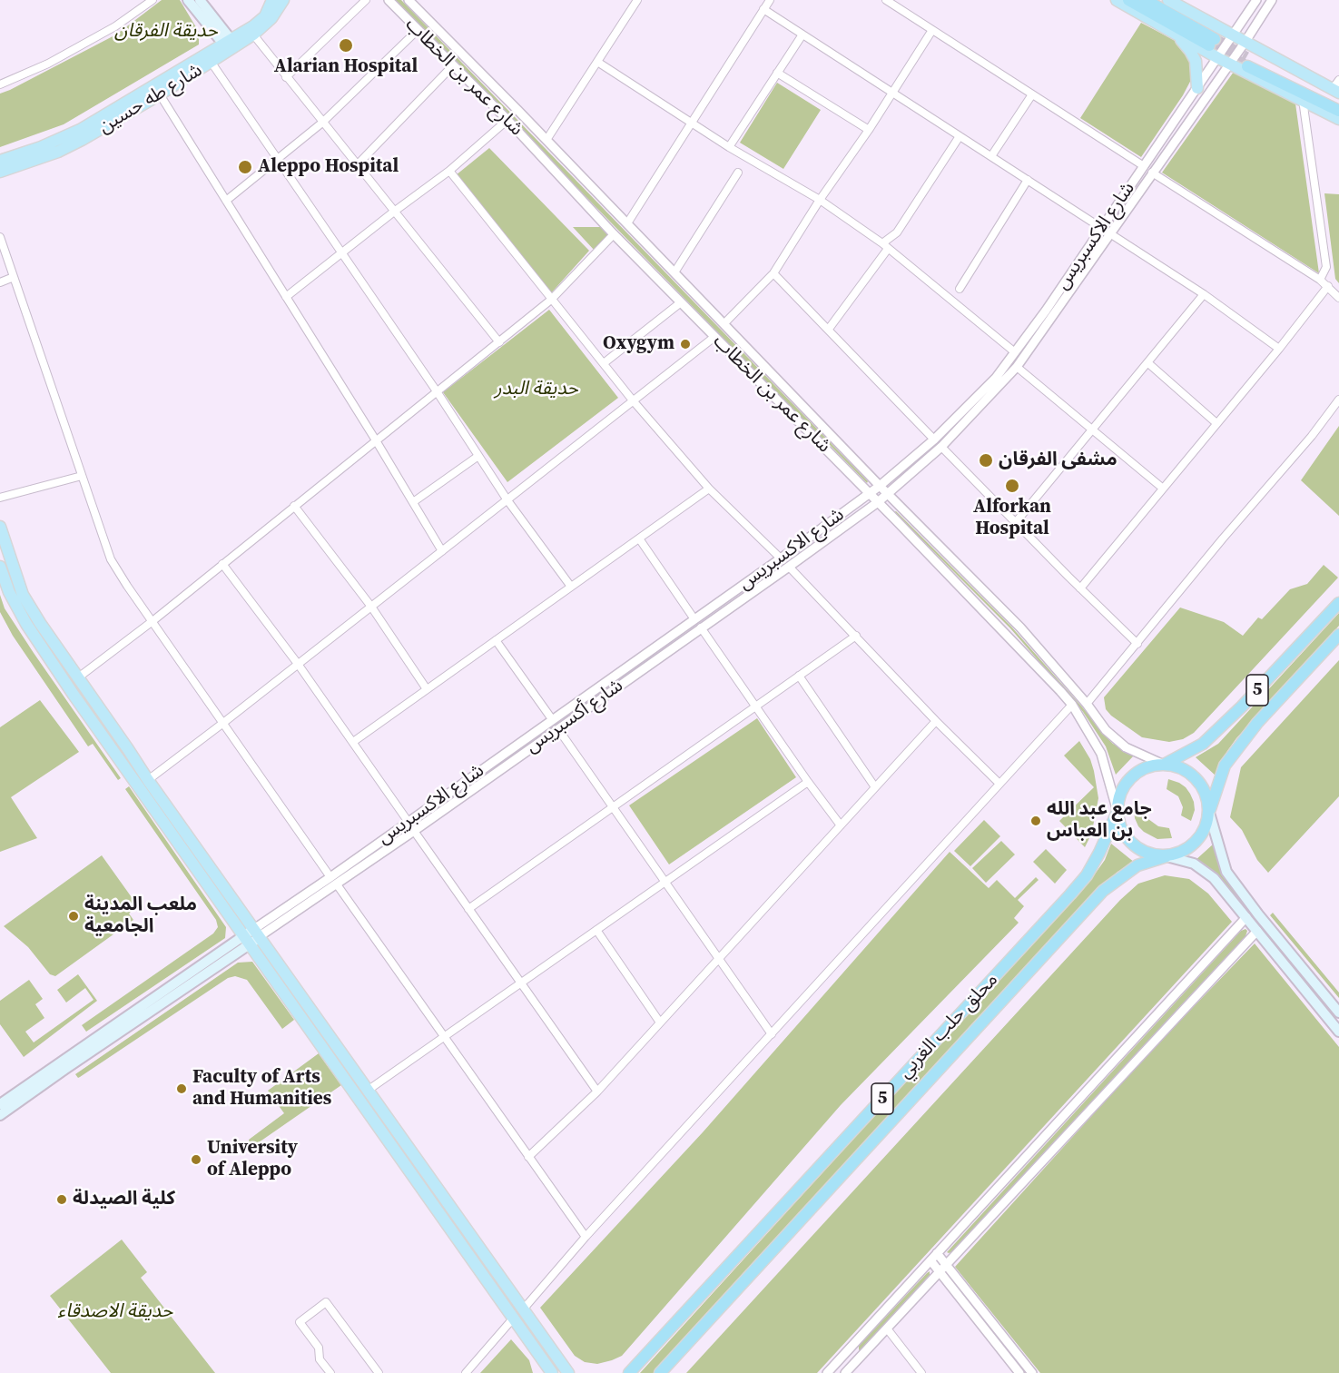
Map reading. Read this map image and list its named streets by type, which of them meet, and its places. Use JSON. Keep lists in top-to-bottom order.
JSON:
{
  "streets": {
    "highway": ["5", "محلق حلب الغربي"],
    "main road": ["شارع طه حسين"],
    "street": ["شارع عمر بن الخطاب", "شارع الاكسبريس", "شارع أكسبريس"]
  },
  "crossings": [
    ["شارع عمر بن الخطاب", "شارع الاكسبريس"],
    ["شارع عمر بن الخطاب", "5"],
    ["شارع عمر بن الخطاب", "شارع أكسبريس"],
    ["شارع عمر بن الخطاب", "محلق حلب الغربي"],
    ["شارع الاكسبريس", "شارع أكسبريس"],
    ["5", "محلق حلب الغربي"]
  ],
  "parks": ["حديقة الفرقان", "حديقة البدر", "حديقة الاصدقاء"],
  "places": [
    "Alarian Hospital",
    "Aleppo Hospital",
    "Oxygym",
    "مشفى الفرقان",
    "Alforkan Hospital",
    "جامع عبد الله بن العباس",
    "ملعب المدينة الجامعية",
    "Faculty of Arts and Humanities",
    "University of Aleppo",
    "كلية الصيدلة"
  ]
}
